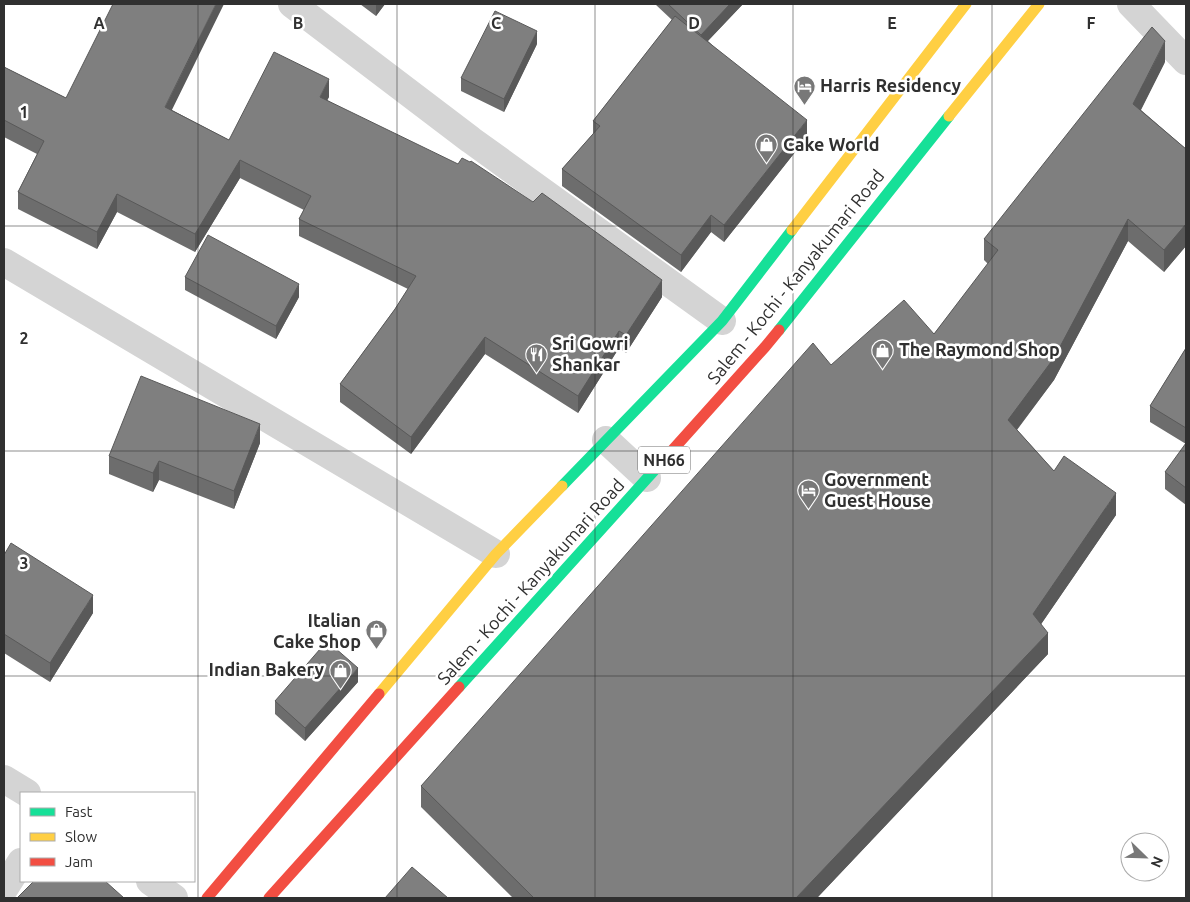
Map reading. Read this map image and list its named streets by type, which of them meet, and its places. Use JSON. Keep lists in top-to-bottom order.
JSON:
{
  "streets": {
    "highway": ["Salem - Kochi - Kanyakumari Road", "NH66"]
  },
  "places": {
    "hotel": ["Harris Residency", "Government Guest House"],
    "shop": [
      "Cake World",
      "The Raymond Shop",
      "Italian Cake Shop",
      "Indian Bakery"
    ],
    "restaurant": ["Sri Gowri Shankar"]
  },
  "legend": ["Fast", "Slow", "Jam"],
  "north": "bottom right",
  "grid": {
    "columns": [
      "A",
      "B",
      "C",
      "D",
      "E",
      "F"
    ],
    "rows": ["1", "2", "3"]
  }
}
